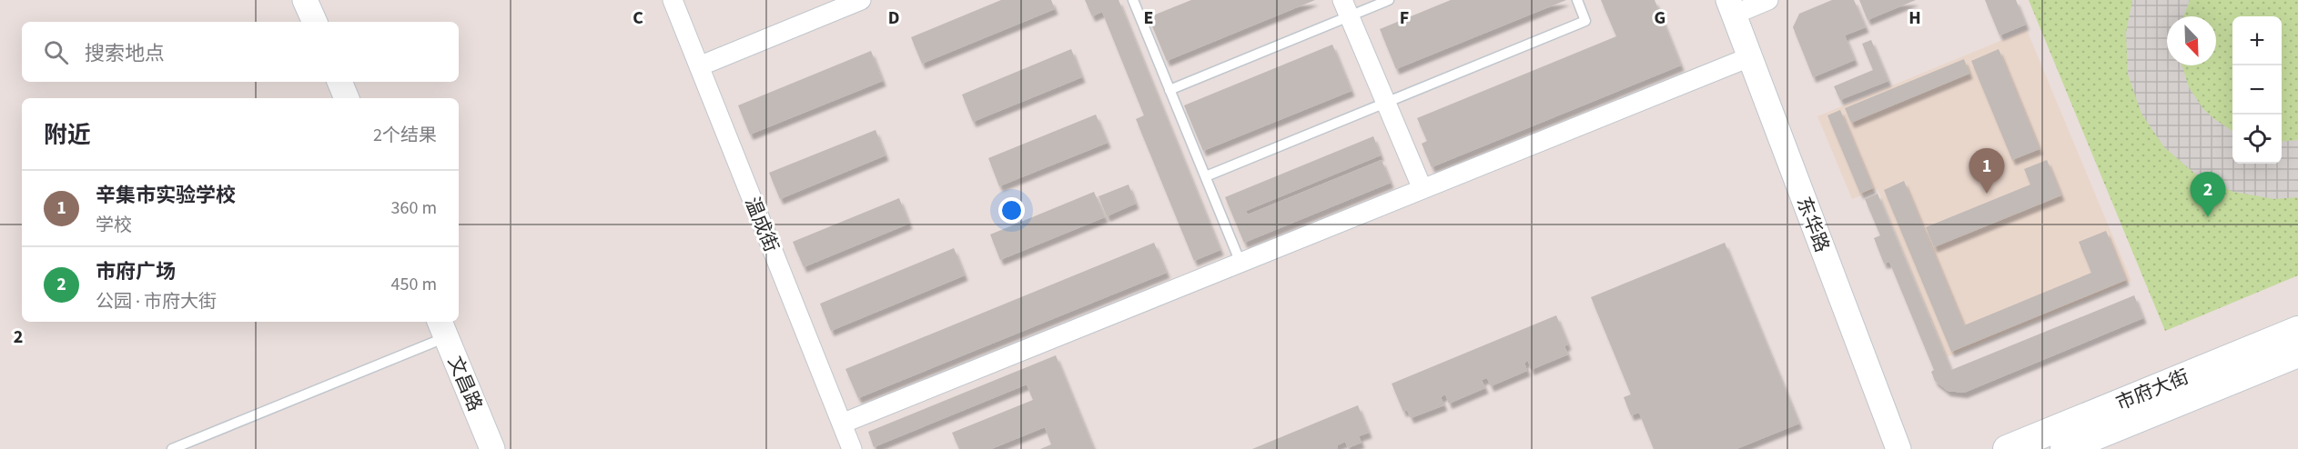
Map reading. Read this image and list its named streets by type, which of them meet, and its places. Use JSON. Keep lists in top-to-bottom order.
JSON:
{
  "streets": {
    "main road": ["市府大街"],
    "street": ["温成街", "东华路", "文昌路"]
  },
  "north": "bottom right",
  "page": {
    "map_buttons": ["+", "−"],
    "search": "搜索地点",
    "heading": ["附近", "2个结果"],
    "pins": ["1", "2"],
    "list": [
      {
        "mark": "1",
        "name": "辛集市实验学校",
        "note": "学校",
        "value": "360 m"
      },
      {
        "mark": "2",
        "name": "市府广场",
        "note": "公园 · 市府大街",
        "value": "450 m"
      }
    ]
  },
  "grid": {
    "columns": [
      "C",
      "D",
      "E",
      "F",
      "G",
      "H"
    ],
    "rows": ["2"]
  }
}
